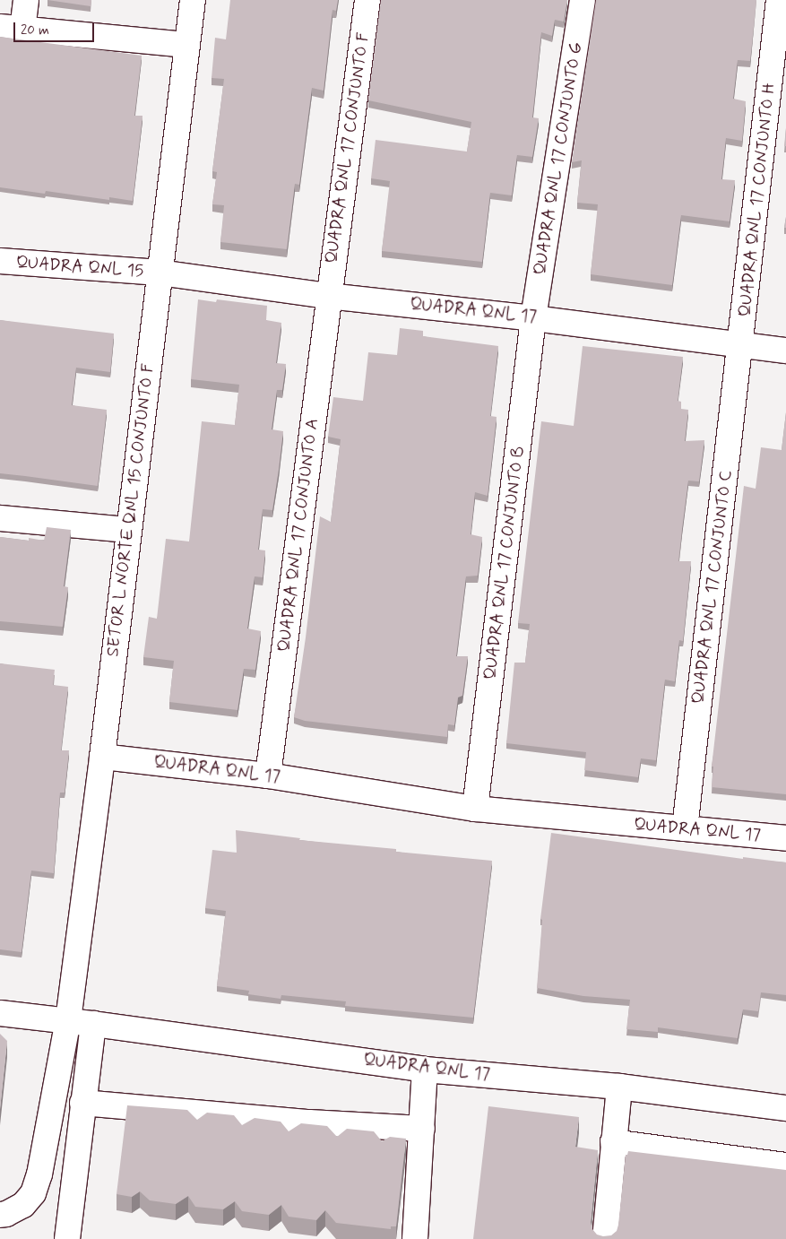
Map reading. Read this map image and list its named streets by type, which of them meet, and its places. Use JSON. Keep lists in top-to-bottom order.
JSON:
{
  "streets": {
    "street": [
      "QUADRA QNL 17 CONJUNTO F",
      "QUADRA QNL 17 CONJUNTO G",
      "QUADRA QNL 17 CONJUNTO H",
      "QUADRA QNL 15",
      "QUADRA QNL 17",
      "SETOR L NORTE QNL 15 CONJUNTO F",
      "QUADRA QNL 17 CONJUNTO A",
      "QUADRA QNL 17 CONJUNTO B",
      "QUADRA QNL 17 CONJUNTO C"
    ]
  },
  "crossings": [
    ["QUADRA QNL 17 CONJUNTO F", "QUADRA QNL 17"],
    ["QUADRA QNL 17 CONJUNTO F", "QUADRA QNL 17 CONJUNTO A"],
    ["QUADRA QNL 17 CONJUNTO G", "QUADRA QNL 17"],
    ["QUADRA QNL 17 CONJUNTO G", "QUADRA QNL 17 CONJUNTO B"],
    ["QUADRA QNL 17 CONJUNTO H", "QUADRA QNL 17"],
    ["QUADRA QNL 17 CONJUNTO H", "QUADRA QNL 17 CONJUNTO C"],
    ["QUADRA QNL 15", "QUADRA QNL 17"],
    ["QUADRA QNL 15", "SETOR L NORTE QNL 15 CONJUNTO F"],
    ["QUADRA QNL 17", "SETOR L NORTE QNL 15 CONJUNTO F"],
    ["QUADRA QNL 17", "QUADRA QNL 17 CONJUNTO A"],
    ["QUADRA QNL 17", "QUADRA QNL 17 CONJUNTO B"],
    ["QUADRA QNL 17", "QUADRA QNL 17 CONJUNTO C"]
  ],
  "scale_bar": "20 m"
}
